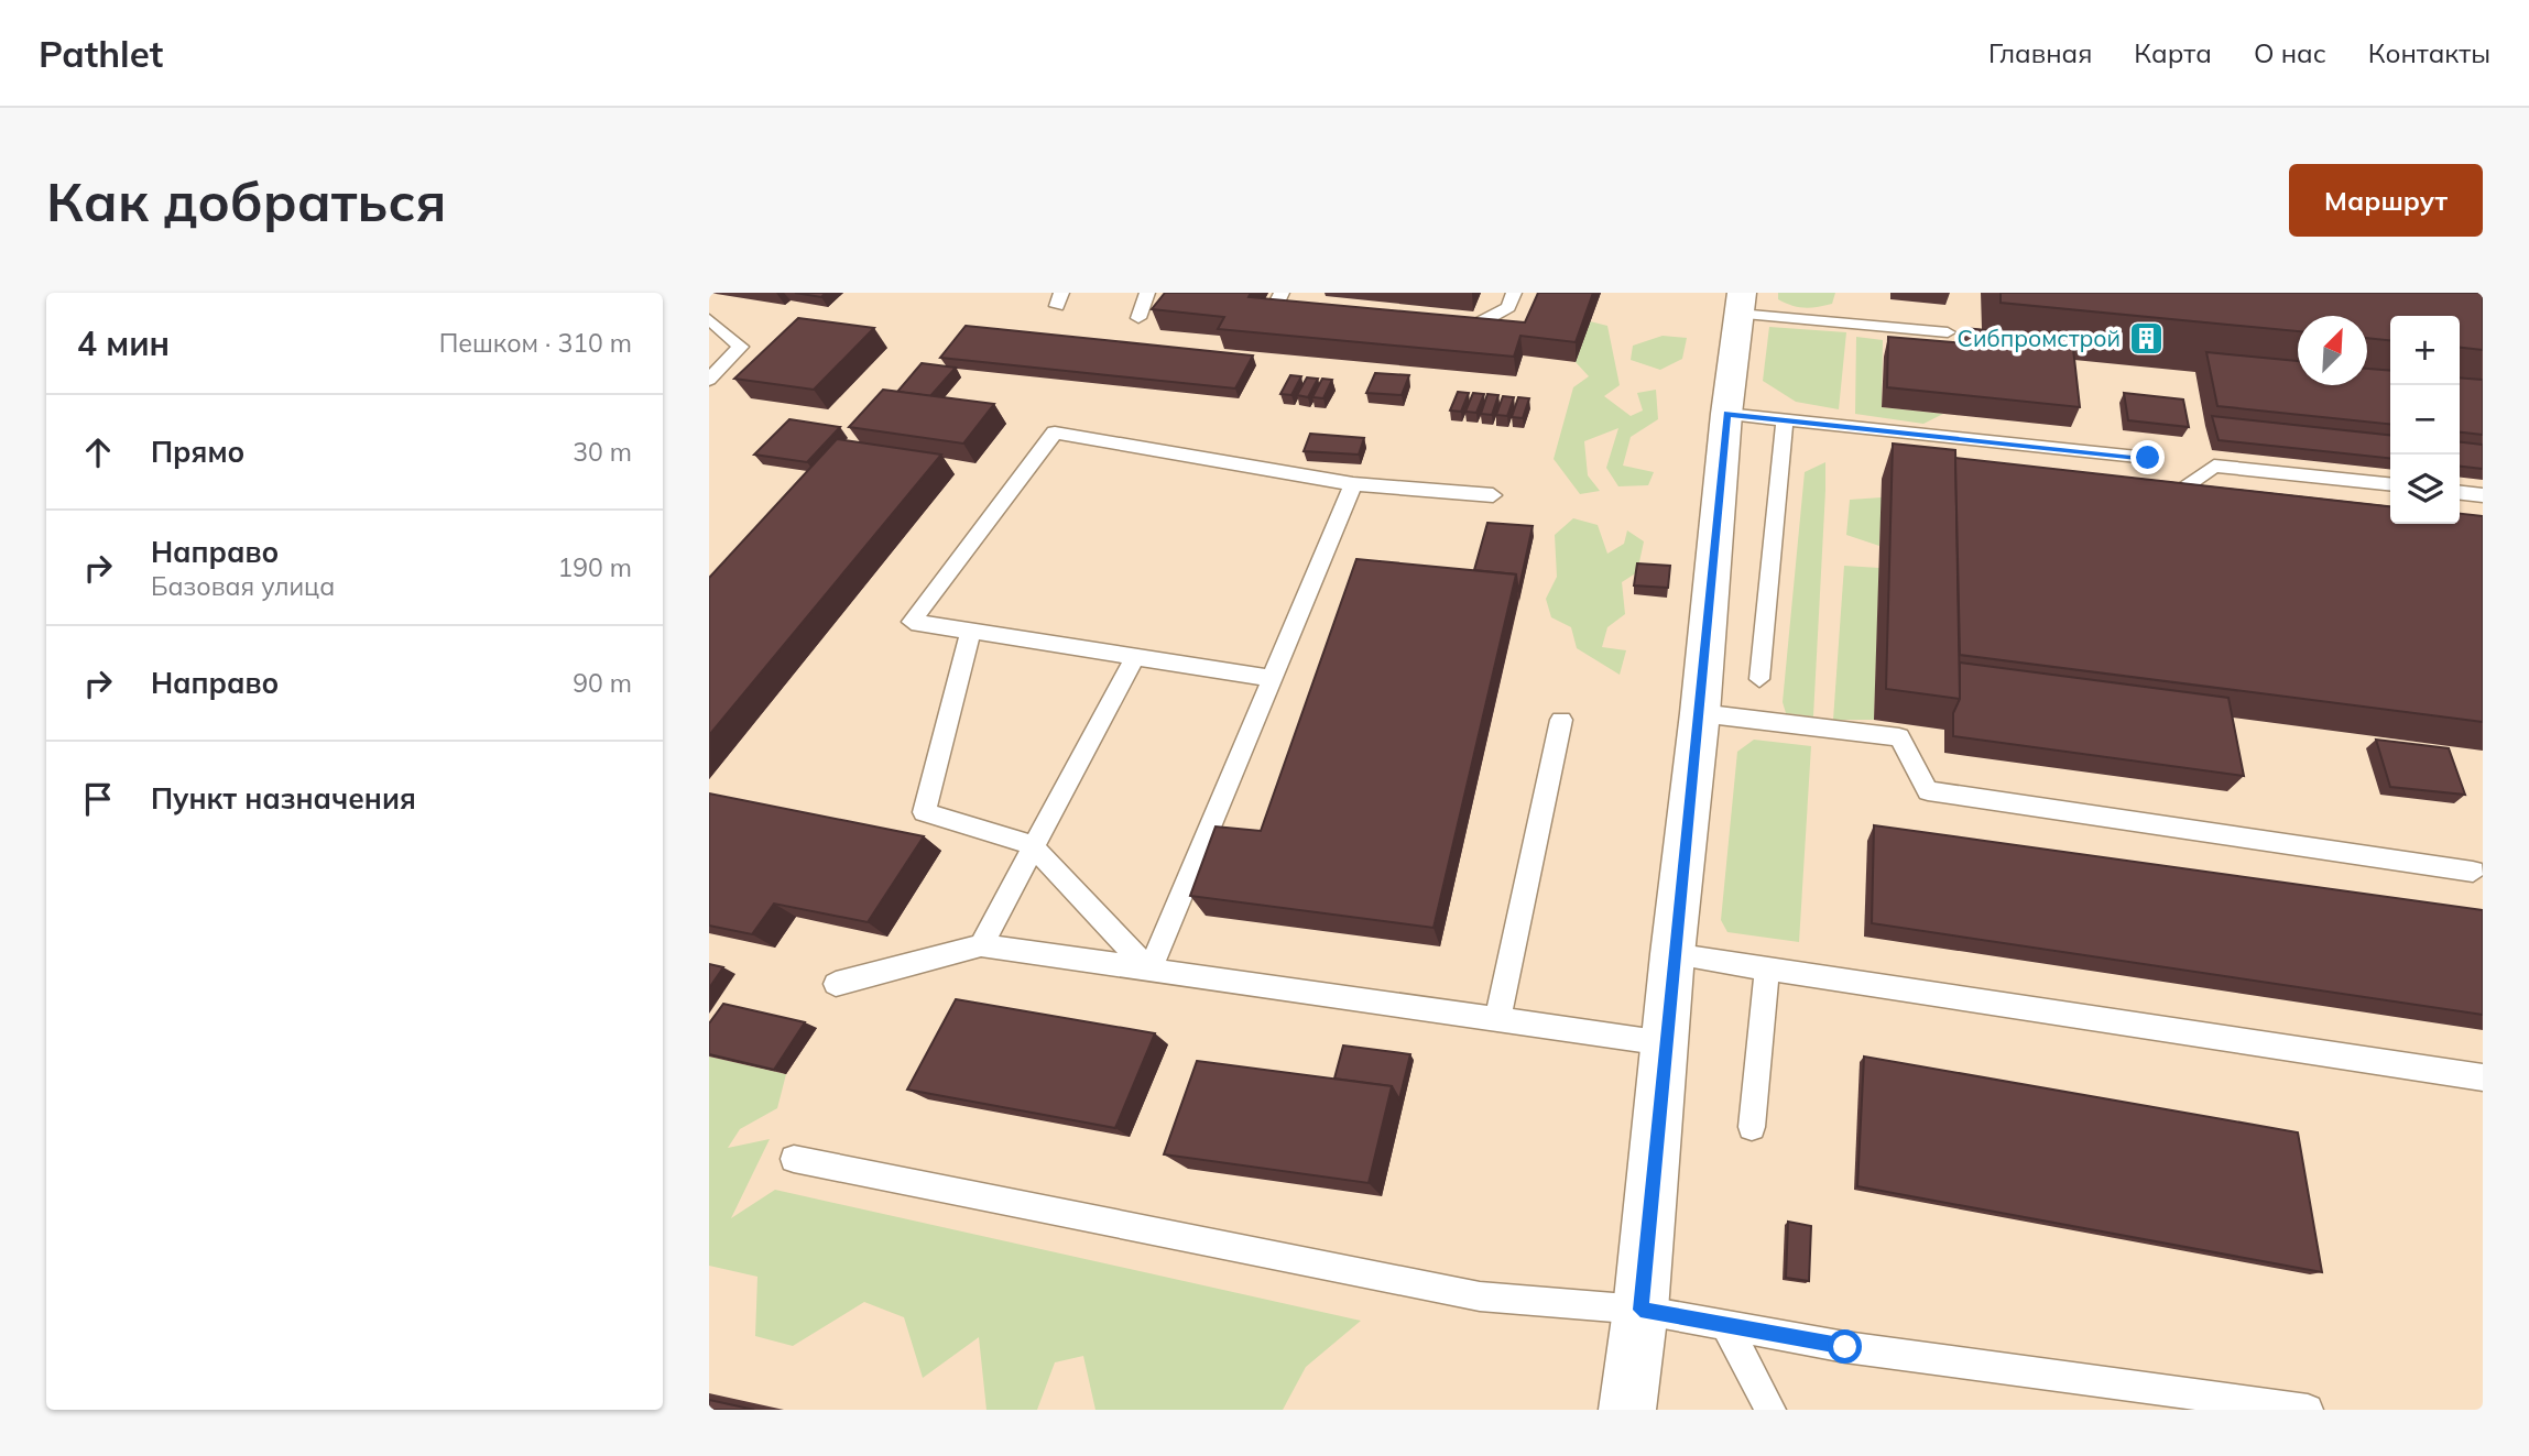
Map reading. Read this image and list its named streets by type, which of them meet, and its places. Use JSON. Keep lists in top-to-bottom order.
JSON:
{
  "places": {
    "building": ["Сибпромстрой"]
  },
  "north": "top right",
  "page": {
    "header": "Pathlet",
    "nav": [
      "Главная",
      "Карта",
      "О нас",
      "Контакты"
    ],
    "buttons": "Маршрут",
    "title": "Как добраться",
    "heading": ["4 мин", "Пешком · 310 m"],
    "map_buttons": ["+", "−"],
    "list": [
      ["Прямо", "30 m"],
      ["Направо", "Базовая улица", "190 m"],
      ["Направо", "90 m"],
      "Пункт назначения"
    ]
  }
}
